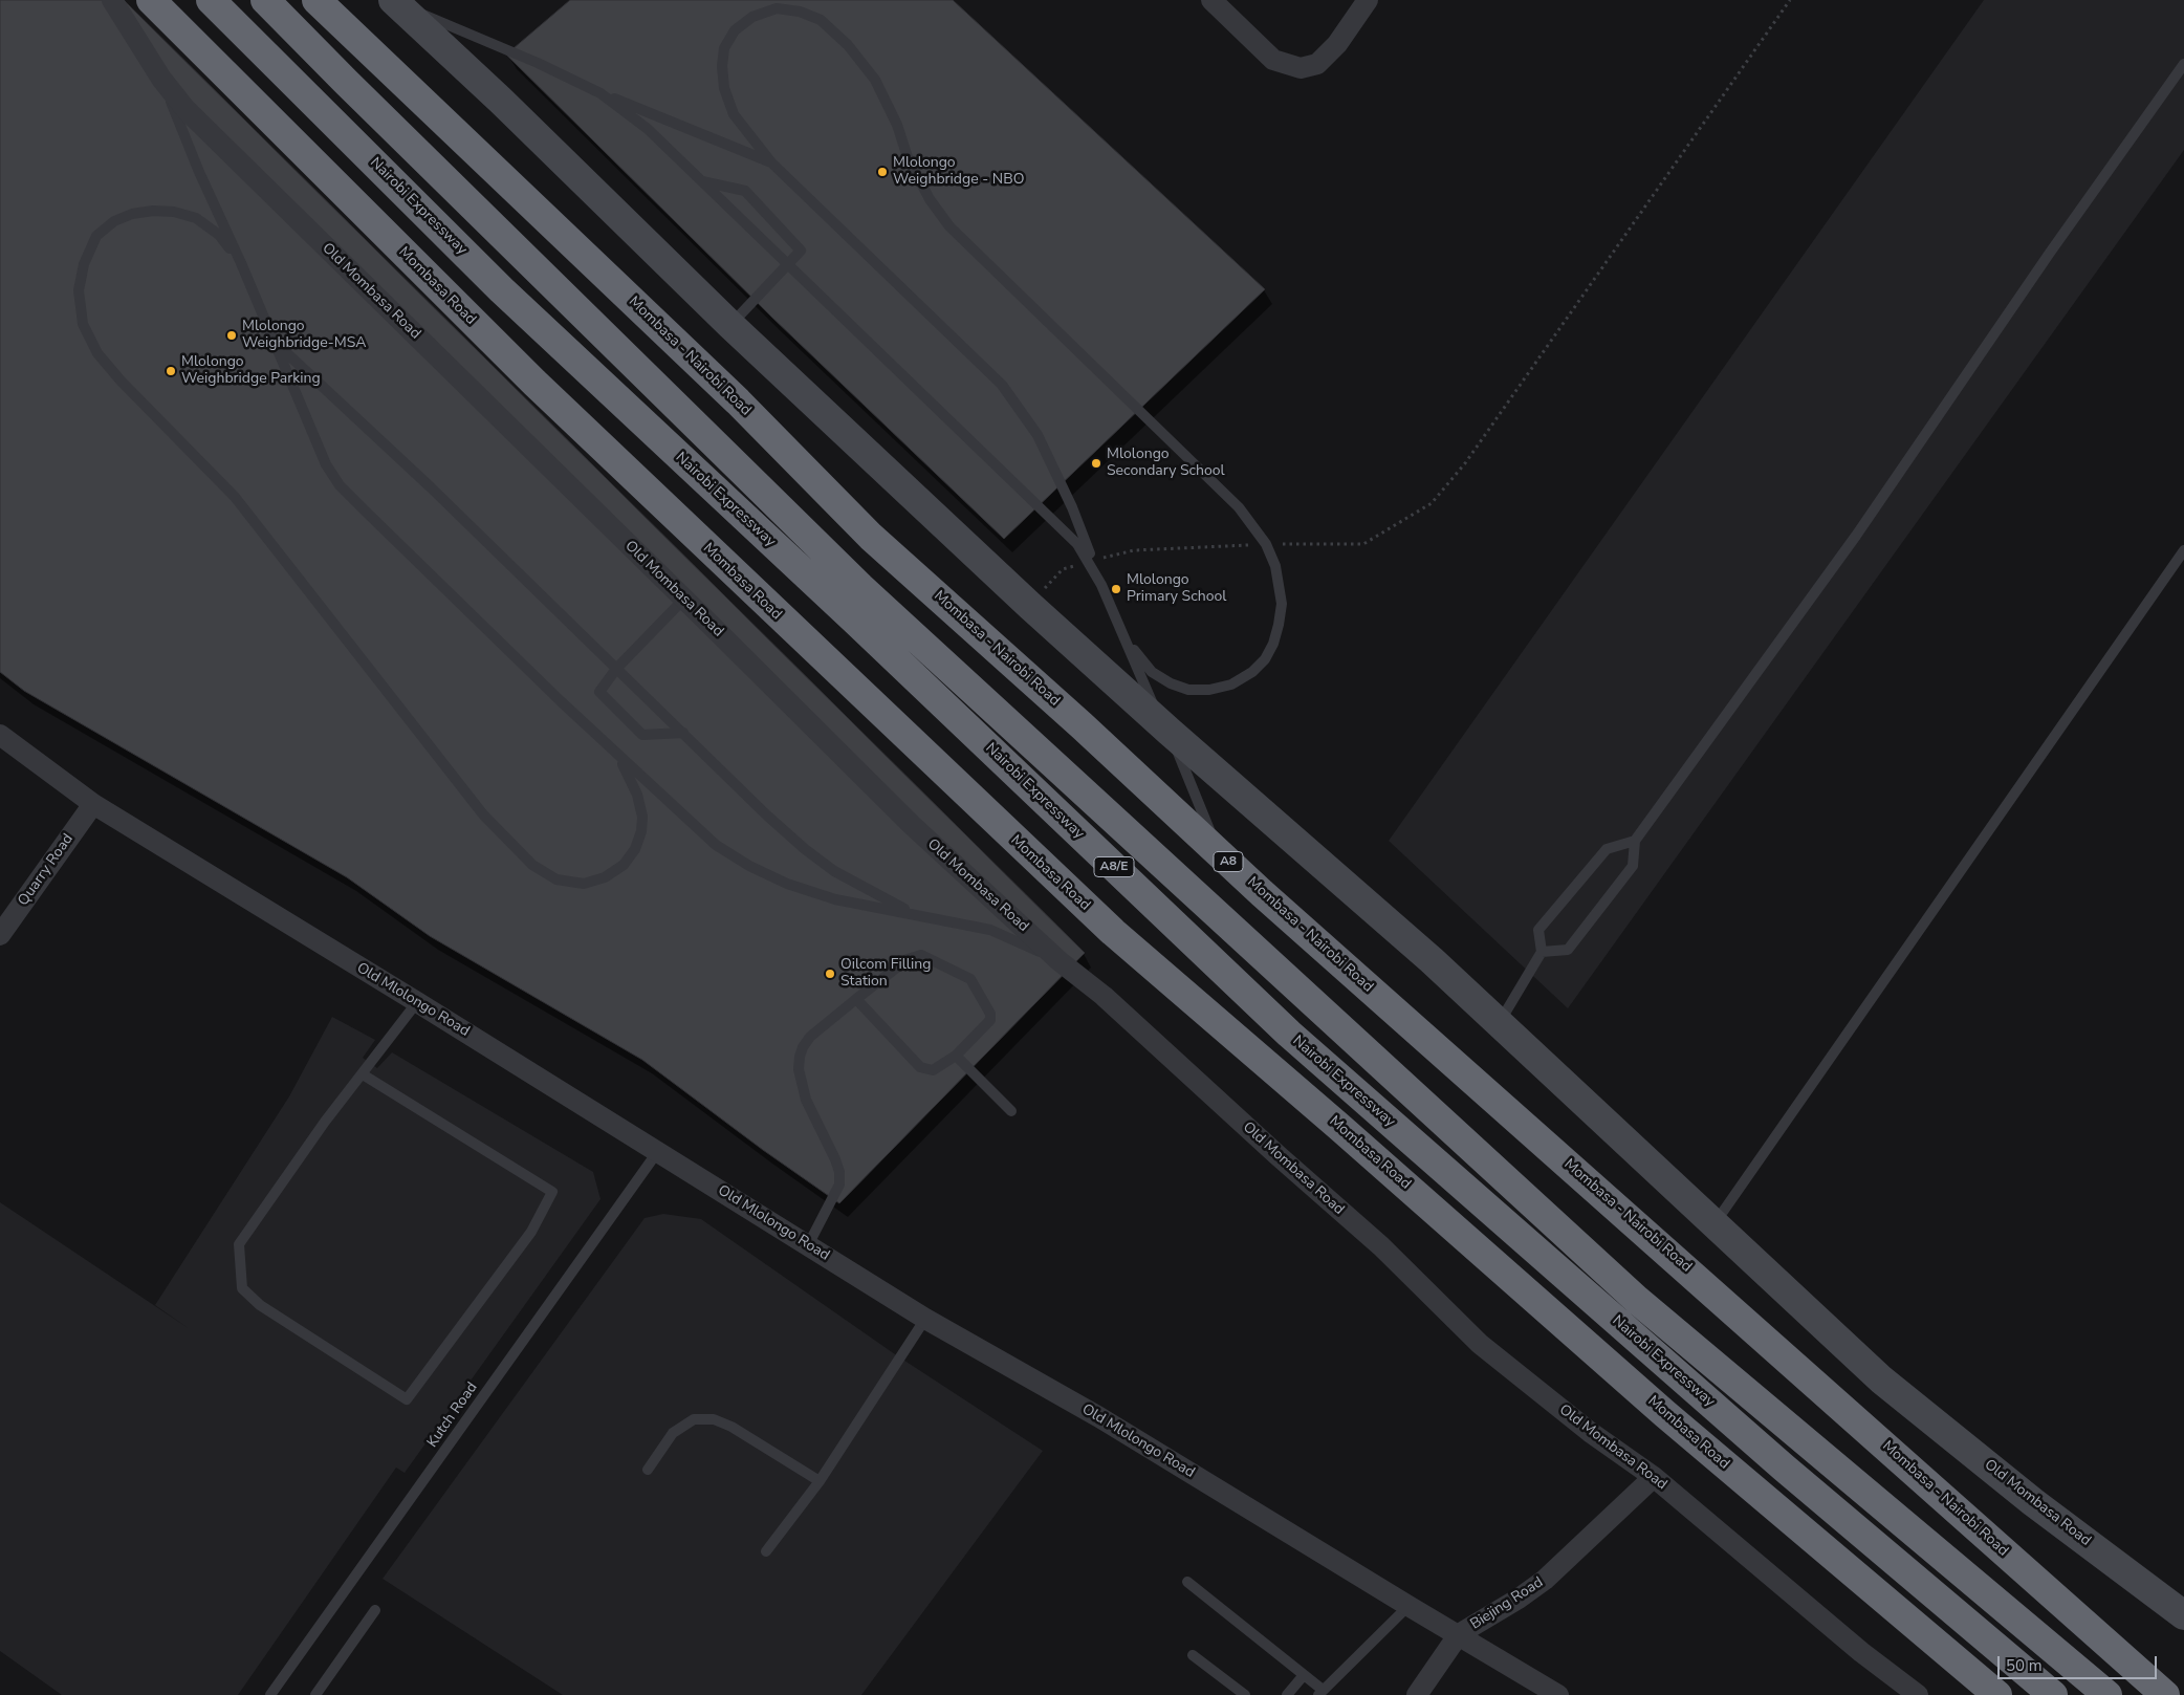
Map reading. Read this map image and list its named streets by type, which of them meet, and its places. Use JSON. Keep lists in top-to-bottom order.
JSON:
{
  "streets": {
    "highway": [
      "Nairobi Expressway",
      "Mombasa Road",
      "Mombasa - Nairobi Road",
      "A8",
      "A8/E"
    ],
    "street": [
      "Old Mombasa Road",
      "Quarry Road",
      "Old Mlolongo Road",
      "Biejing Road"
    ],
    "lane": ["Kutch Road"]
  },
  "crossings": [
    ["Old Mombasa Road", "Biejing Road"],
    ["Quarry Road", "Old Mlolongo Road"],
    ["Old Mlolongo Road", "Kutch Road"],
    ["Old Mlolongo Road", "Biejing Road"]
  ],
  "places": [
    "Mlolongo Weighbridge - NBO",
    "Mlolongo Weighbridge-MSA",
    "Mlolongo Weighbridge Parking",
    "Mlolongo Secondary School",
    "Mlolongo Primary School",
    "Oilcom Filling Station"
  ],
  "scale_bar": "50 m"
}
